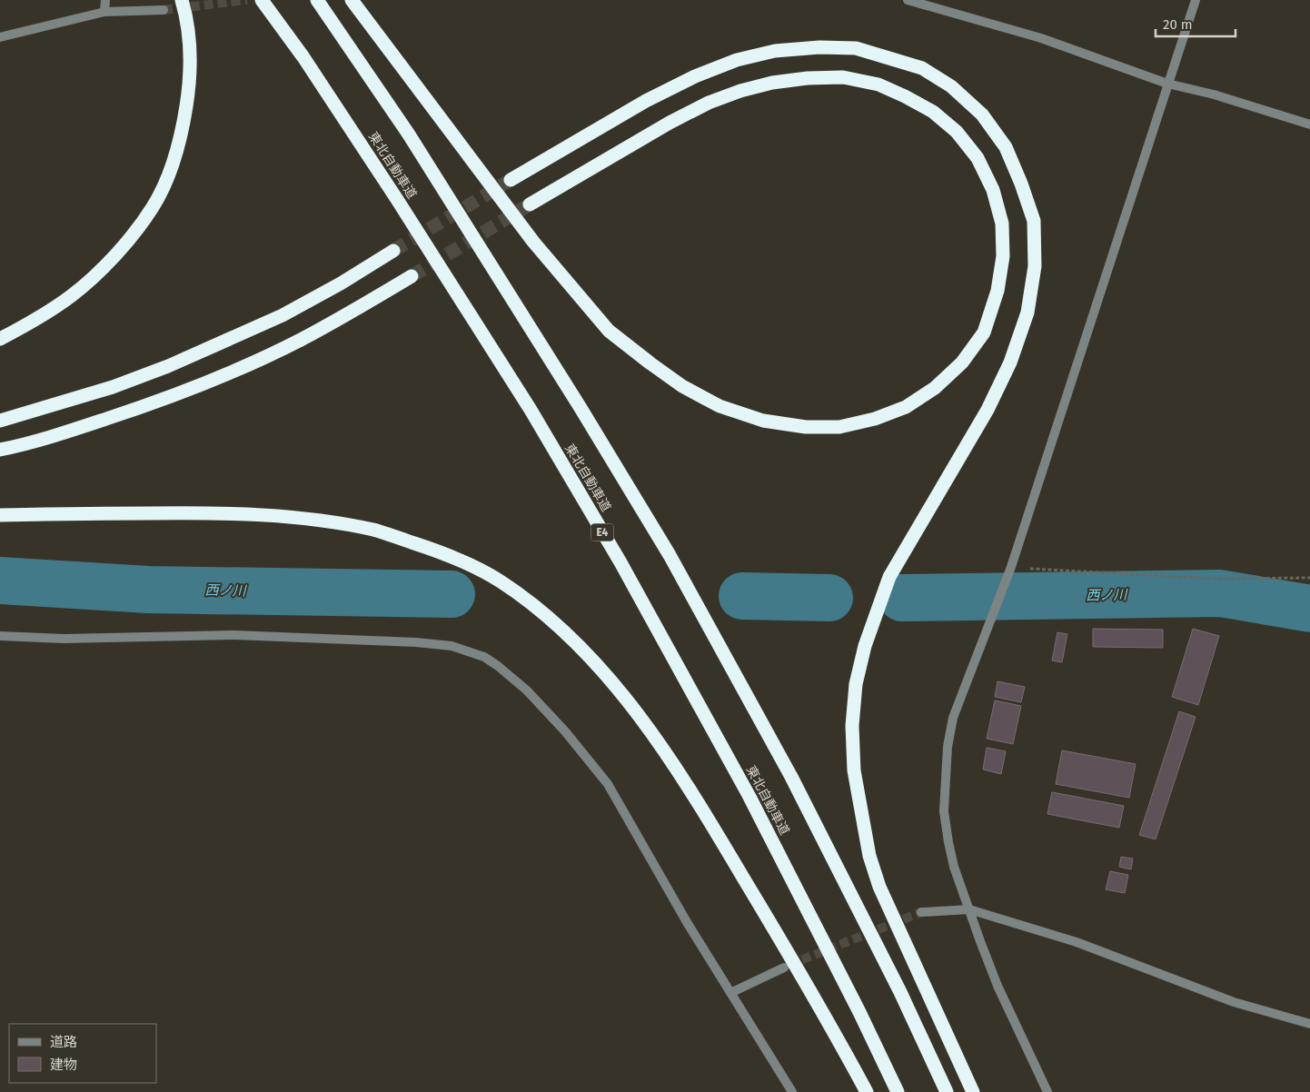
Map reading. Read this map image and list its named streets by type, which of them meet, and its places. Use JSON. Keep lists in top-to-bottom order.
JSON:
{
  "streets": {
    "highway": ["東北自動車道", "E4"]
  },
  "water": ["西ノ川"],
  "legend": ["道路", "建物"],
  "scale_bar": "20 m"
}
